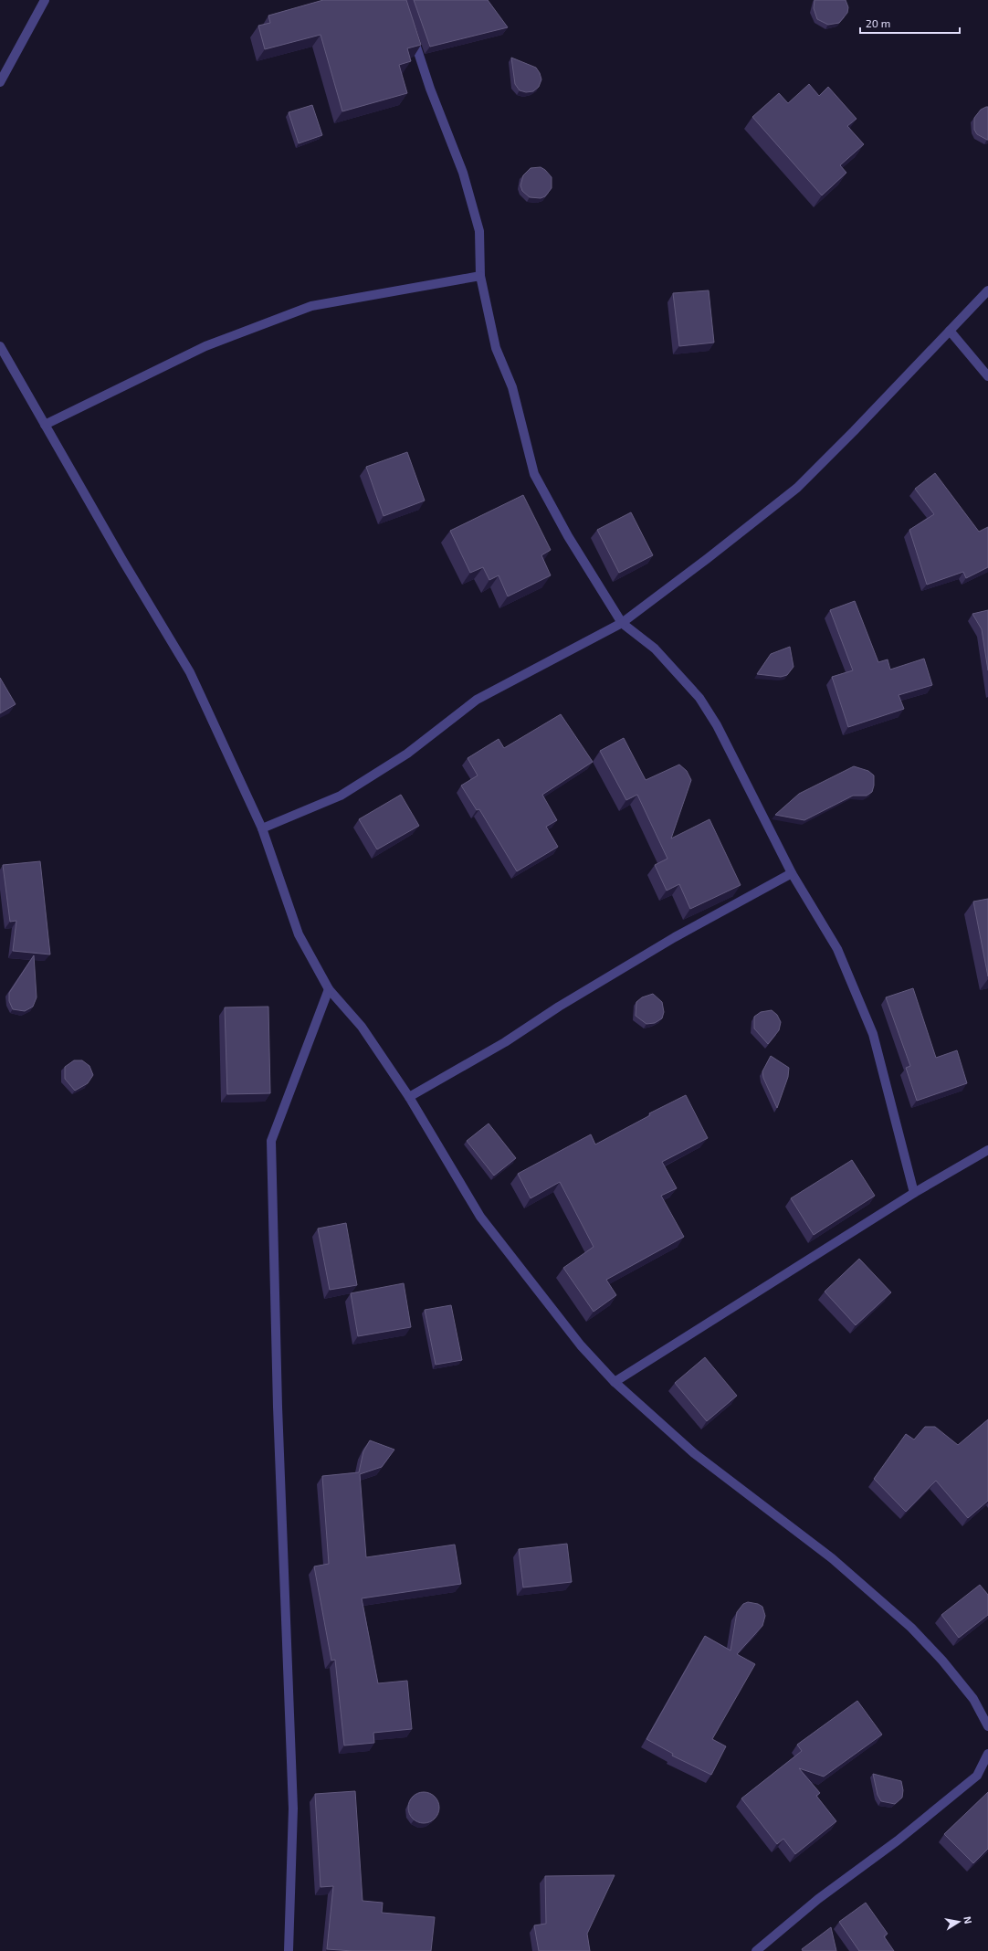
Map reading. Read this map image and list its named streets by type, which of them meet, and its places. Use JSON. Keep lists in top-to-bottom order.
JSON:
{
  "scale_bar": "20 m",
  "north": "right"
}
